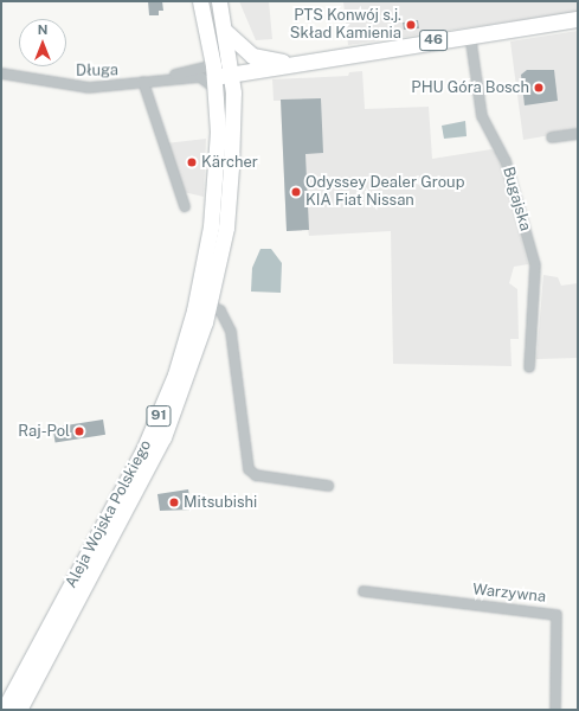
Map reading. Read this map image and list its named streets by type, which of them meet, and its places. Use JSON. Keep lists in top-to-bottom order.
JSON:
{
  "streets": {
    "main road": ["46", "91", "Aleja Wojska Polskiego"],
    "street": ["Długa", "Bugajska", "Warzywna"]
  },
  "crossings": [
    ["46", "Bugajska"],
    ["46", "Aleja Wojska Polskiego"],
    ["Długa", "Aleja Wojska Polskiego"]
  ],
  "places": [
    "PTS Konwój s.j. Skład Kamienia",
    "PHU Góra Bosch",
    "Kärcher",
    "Odyssey Dealer Group KIA Fiat Nissan",
    "Raj-Pol",
    "Mitsubishi"
  ],
  "north": "top"
}
